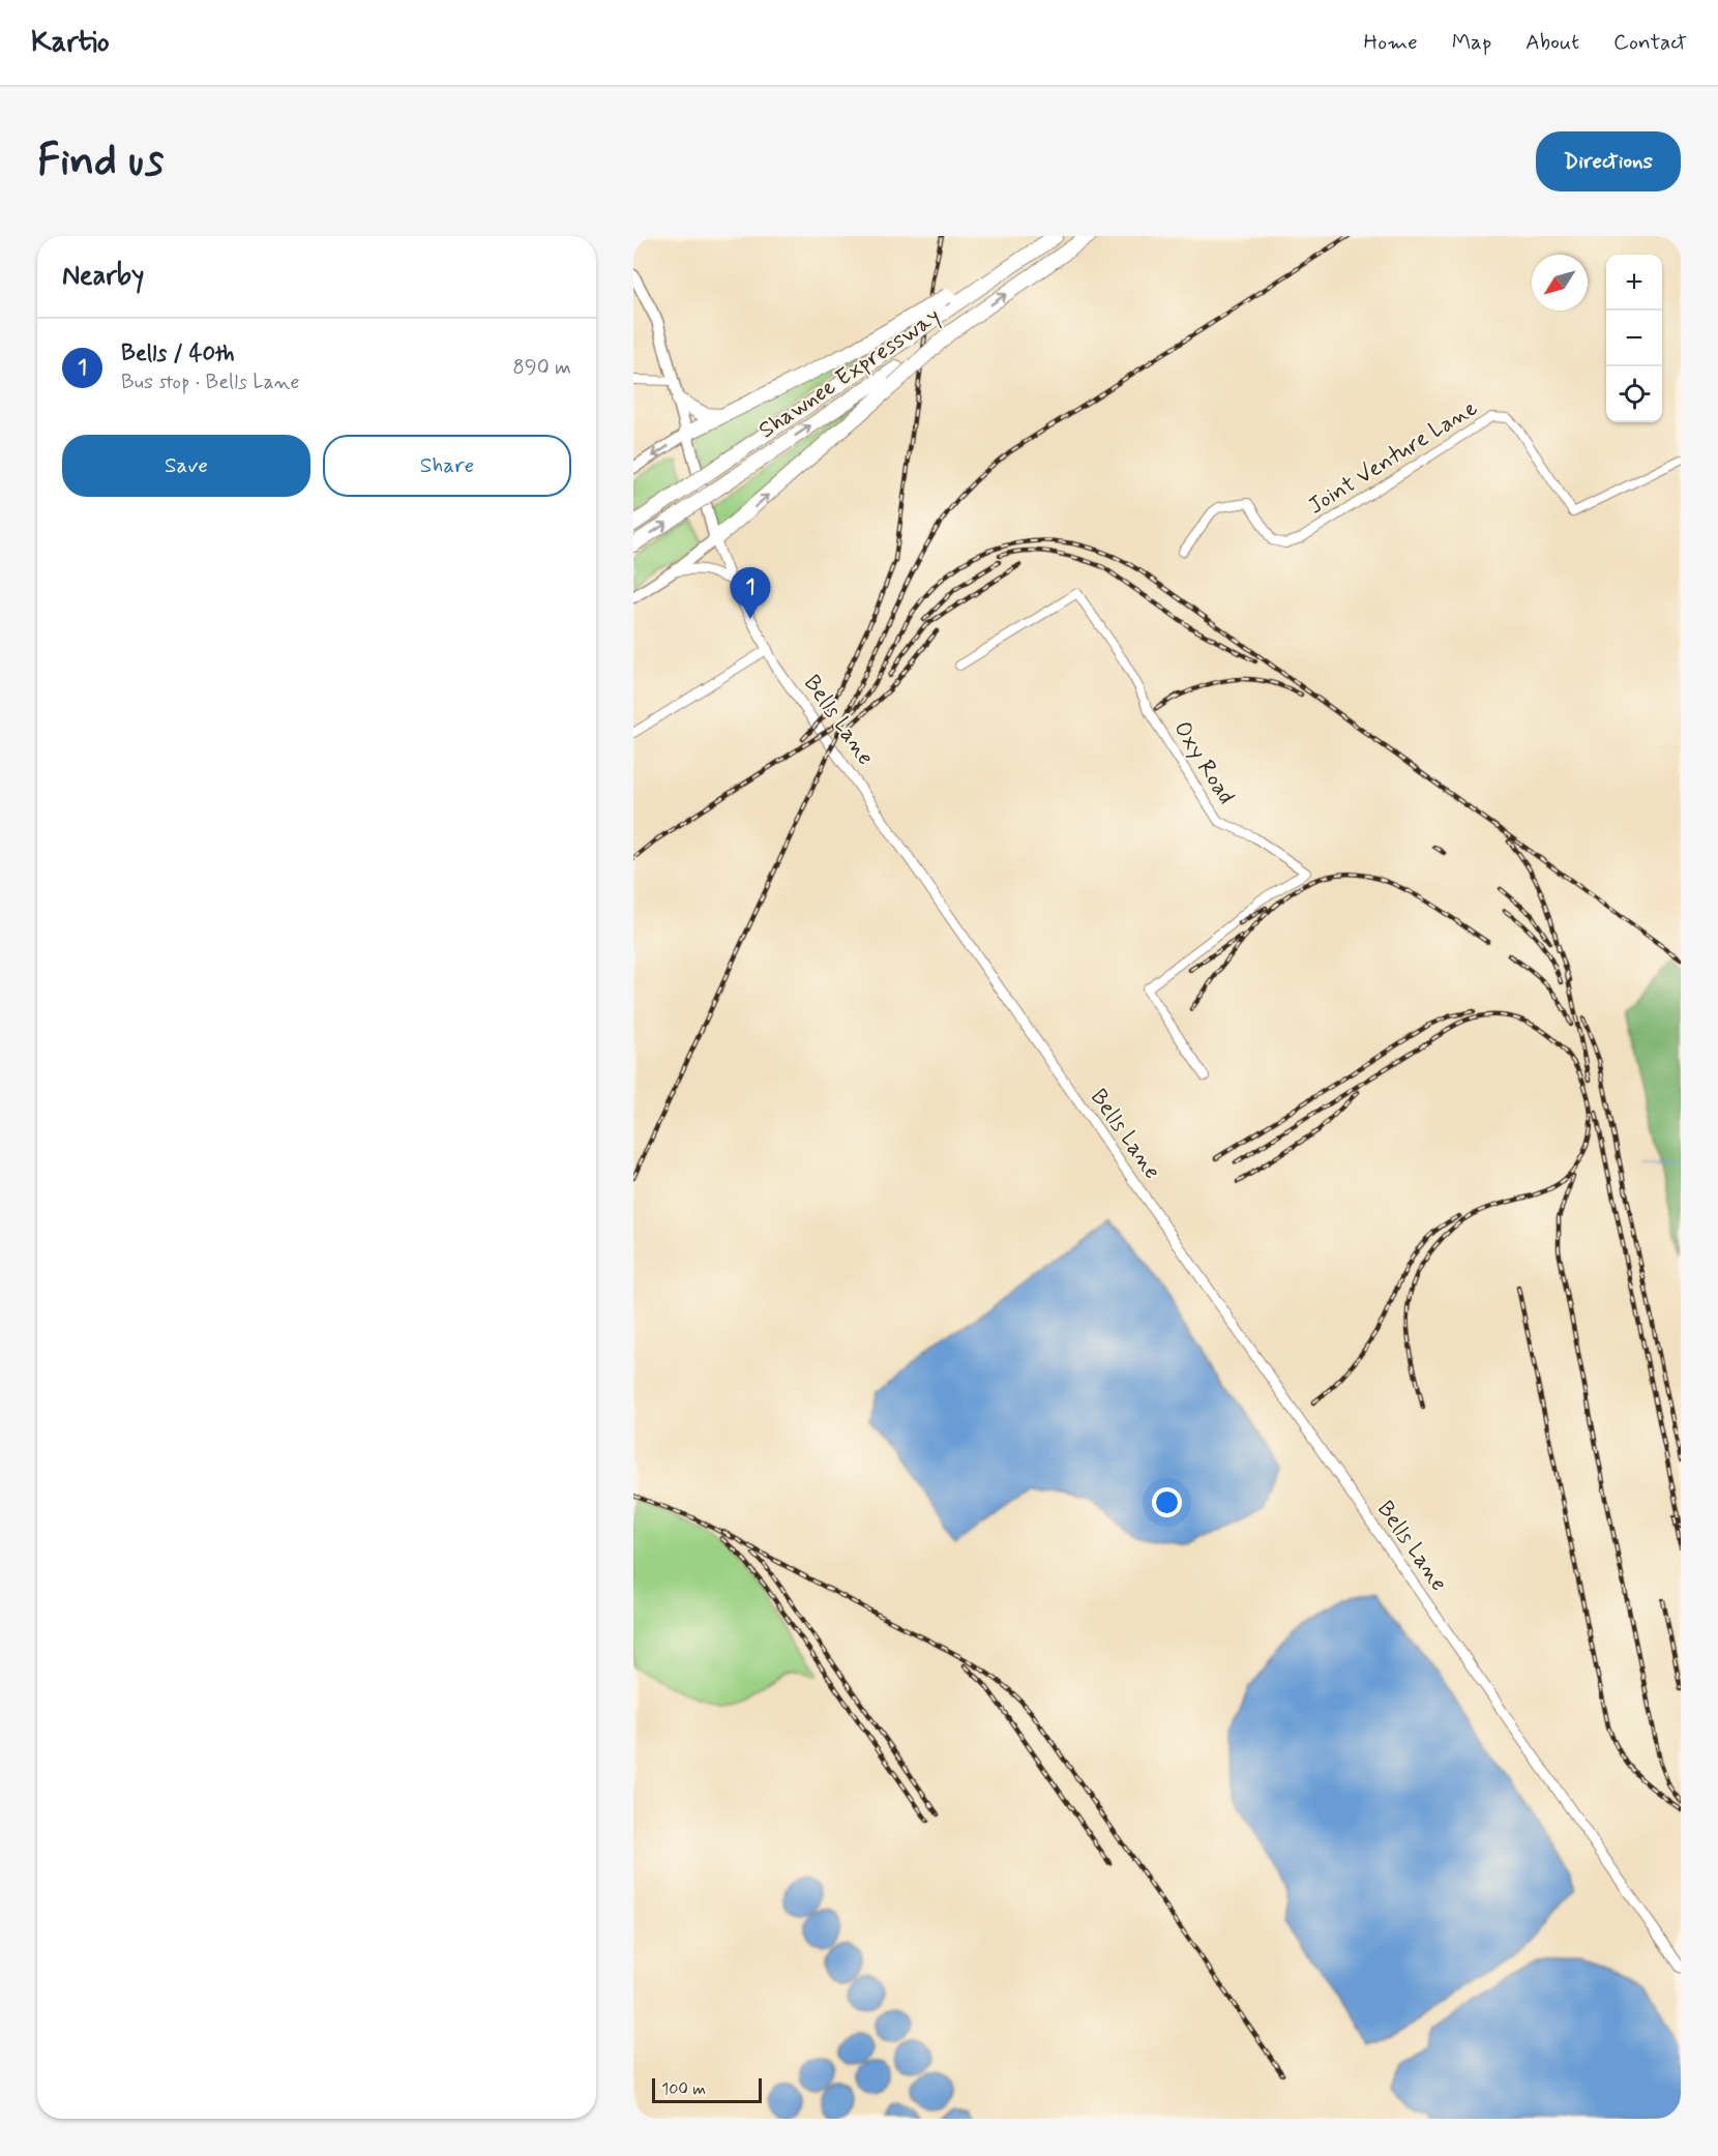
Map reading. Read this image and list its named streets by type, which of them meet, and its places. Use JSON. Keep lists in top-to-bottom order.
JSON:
{
  "streets": {
    "highway": ["Shawnee Expressway"],
    "main road": ["Bells Lane"],
    "street": ["Joint Venture Lane", "Oxy Road"]
  },
  "scale_bar": "100 m",
  "north": "bottom left",
  "page": {
    "header": "Kartio",
    "nav": [
      "Home",
      "Map",
      "About",
      "Contact"
    ],
    "buttons": [
      "Directions",
      ["Save", "Share"]
    ],
    "title": "Find us",
    "heading": "Nearby",
    "map_buttons": ["+", "−"],
    "list": [
      {
        "mark": "1",
        "name": "Bells / 40th",
        "note": "Bus stop · Bells Lane",
        "value": "890 m"
      }
    ],
    "pins": "1",
    "scale": "100 m"
  }
}
